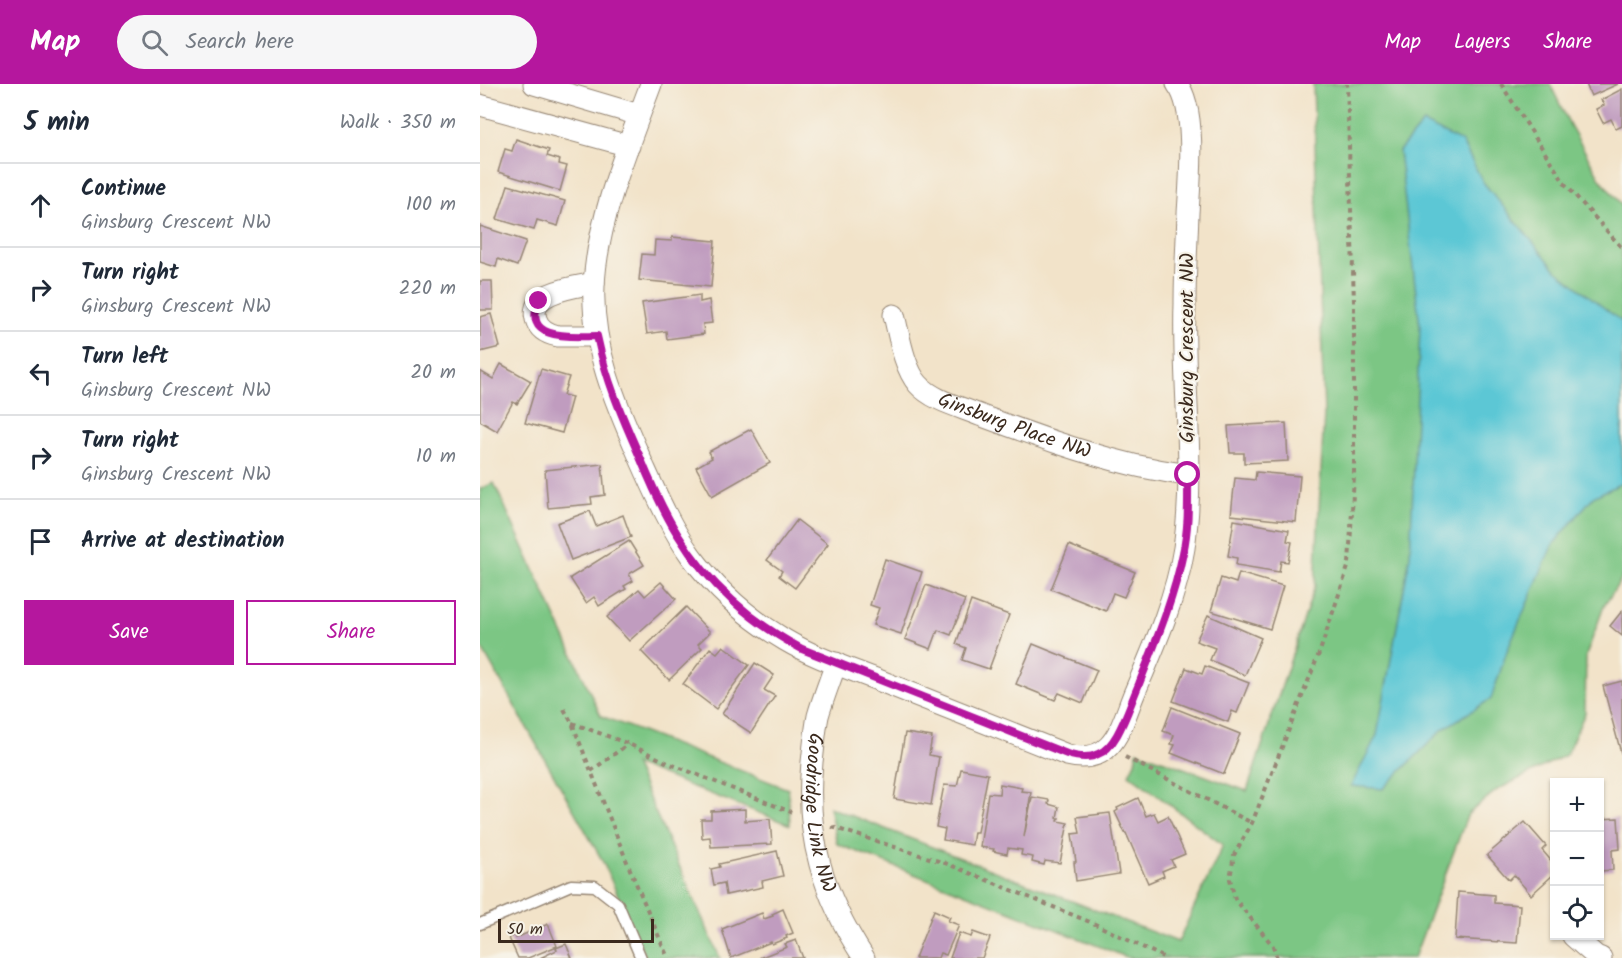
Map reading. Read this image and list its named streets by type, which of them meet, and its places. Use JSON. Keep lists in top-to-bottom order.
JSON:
{
  "streets": {
    "street": ["Ginsburg Crescent NW", "Ginsburg Place NW", "Goodridge Link NW"]
  },
  "crossings": [
    ["Ginsburg Crescent NW", "Ginsburg Place NW"]
  ],
  "scale_bar": "50 m",
  "page": {
    "header": "Map",
    "search": "Search here",
    "nav": ["Map", "Layers", "Share"],
    "heading": ["5 min", "Walk · 350 m"],
    "list": [
      ["Continue", "Ginsburg Crescent NW", "100 m"],
      ["Turn right", "Ginsburg Crescent NW", "220 m"],
      ["Turn left", "Ginsburg Crescent NW", "20 m"],
      ["Turn right", "Ginsburg Crescent NW", "10 m"],
      "Arrive at destination"
    ],
    "buttons": ["Save", "Share"],
    "map_buttons": ["+", "−"],
    "scale": "50 m"
  }
}
